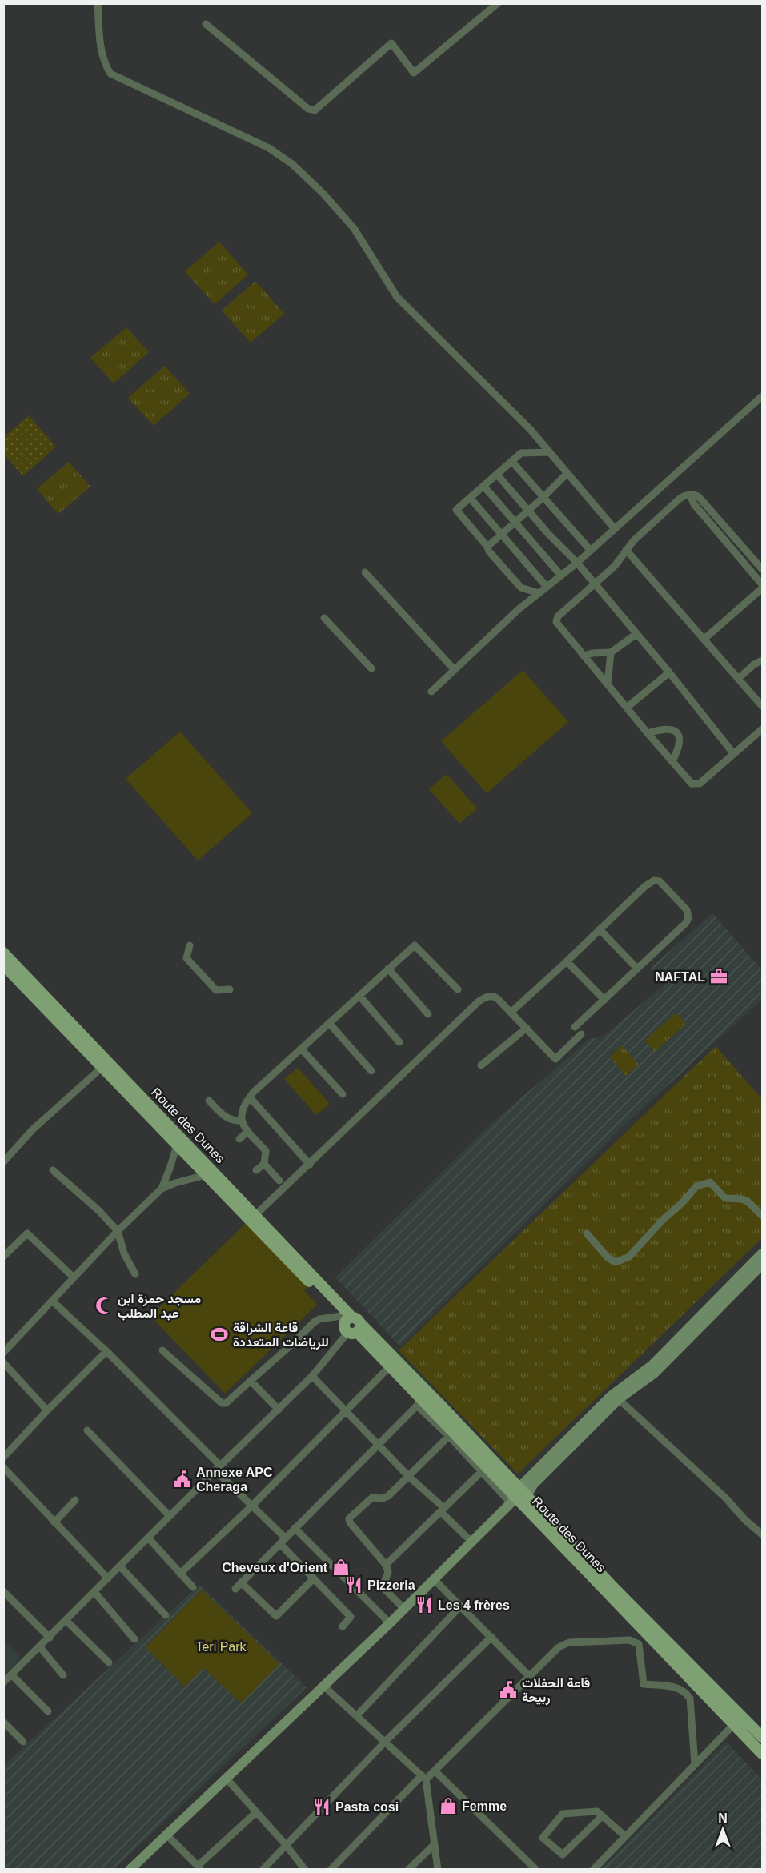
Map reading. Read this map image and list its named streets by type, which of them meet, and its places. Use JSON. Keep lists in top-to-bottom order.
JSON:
{
  "streets": {
    "main road": ["Route des Dunes"]
  },
  "parks": ["Teri Park"],
  "places": {
    "office": ["NAFTAL"],
    "mosque": ["مسجد حمزة ابن عبد المطلب"],
    "sports": ["قاعة الشراقة للرياضات المتعددة"],
    "public building": ["Annexe APC Cheraga", "قاعة الحفلات ربيحة"],
    "shop": ["Cheveux d'Orient", "Femme"],
    "restaurant": ["Pizzeria", "Les 4 frères", "Pasta cosi"]
  },
  "north": "top"
}
